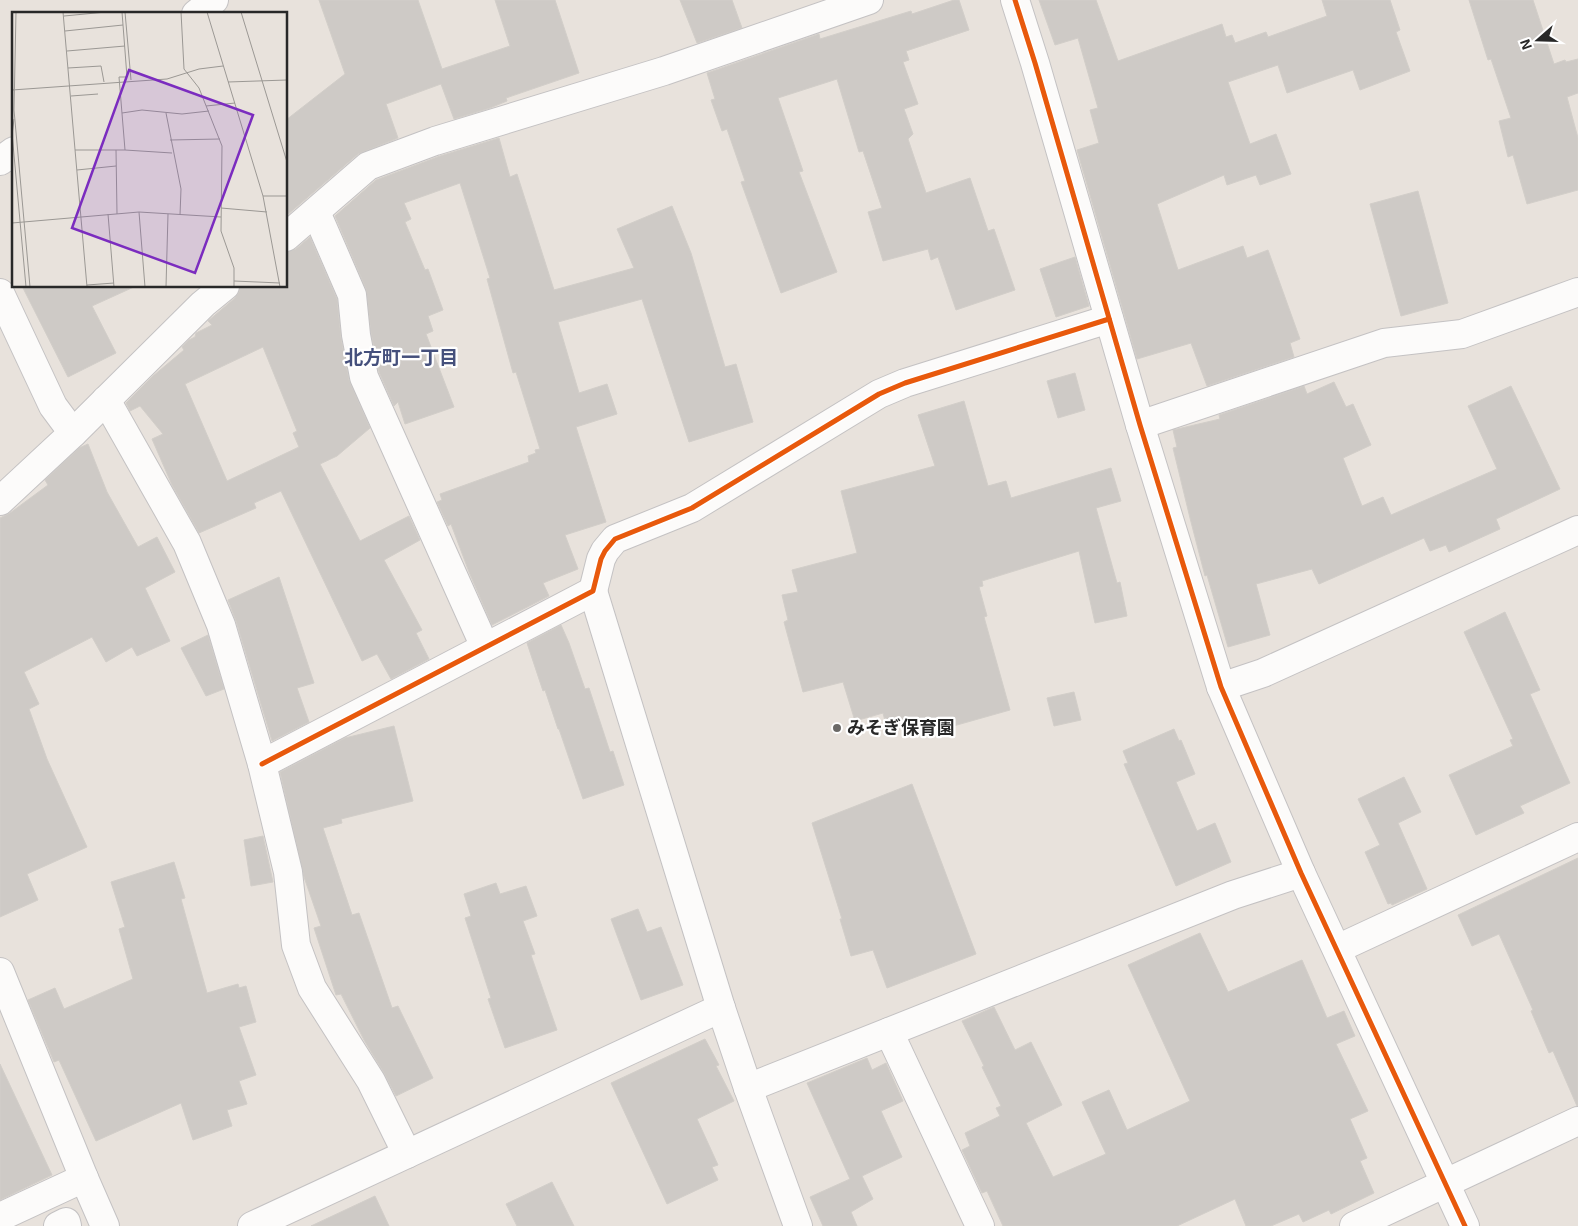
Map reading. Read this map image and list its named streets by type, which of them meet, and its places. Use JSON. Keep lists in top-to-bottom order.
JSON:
{
  "districts": ["北方町一丁目"],
  "places": ["みそぎ保育園"],
  "north": "left"
}
